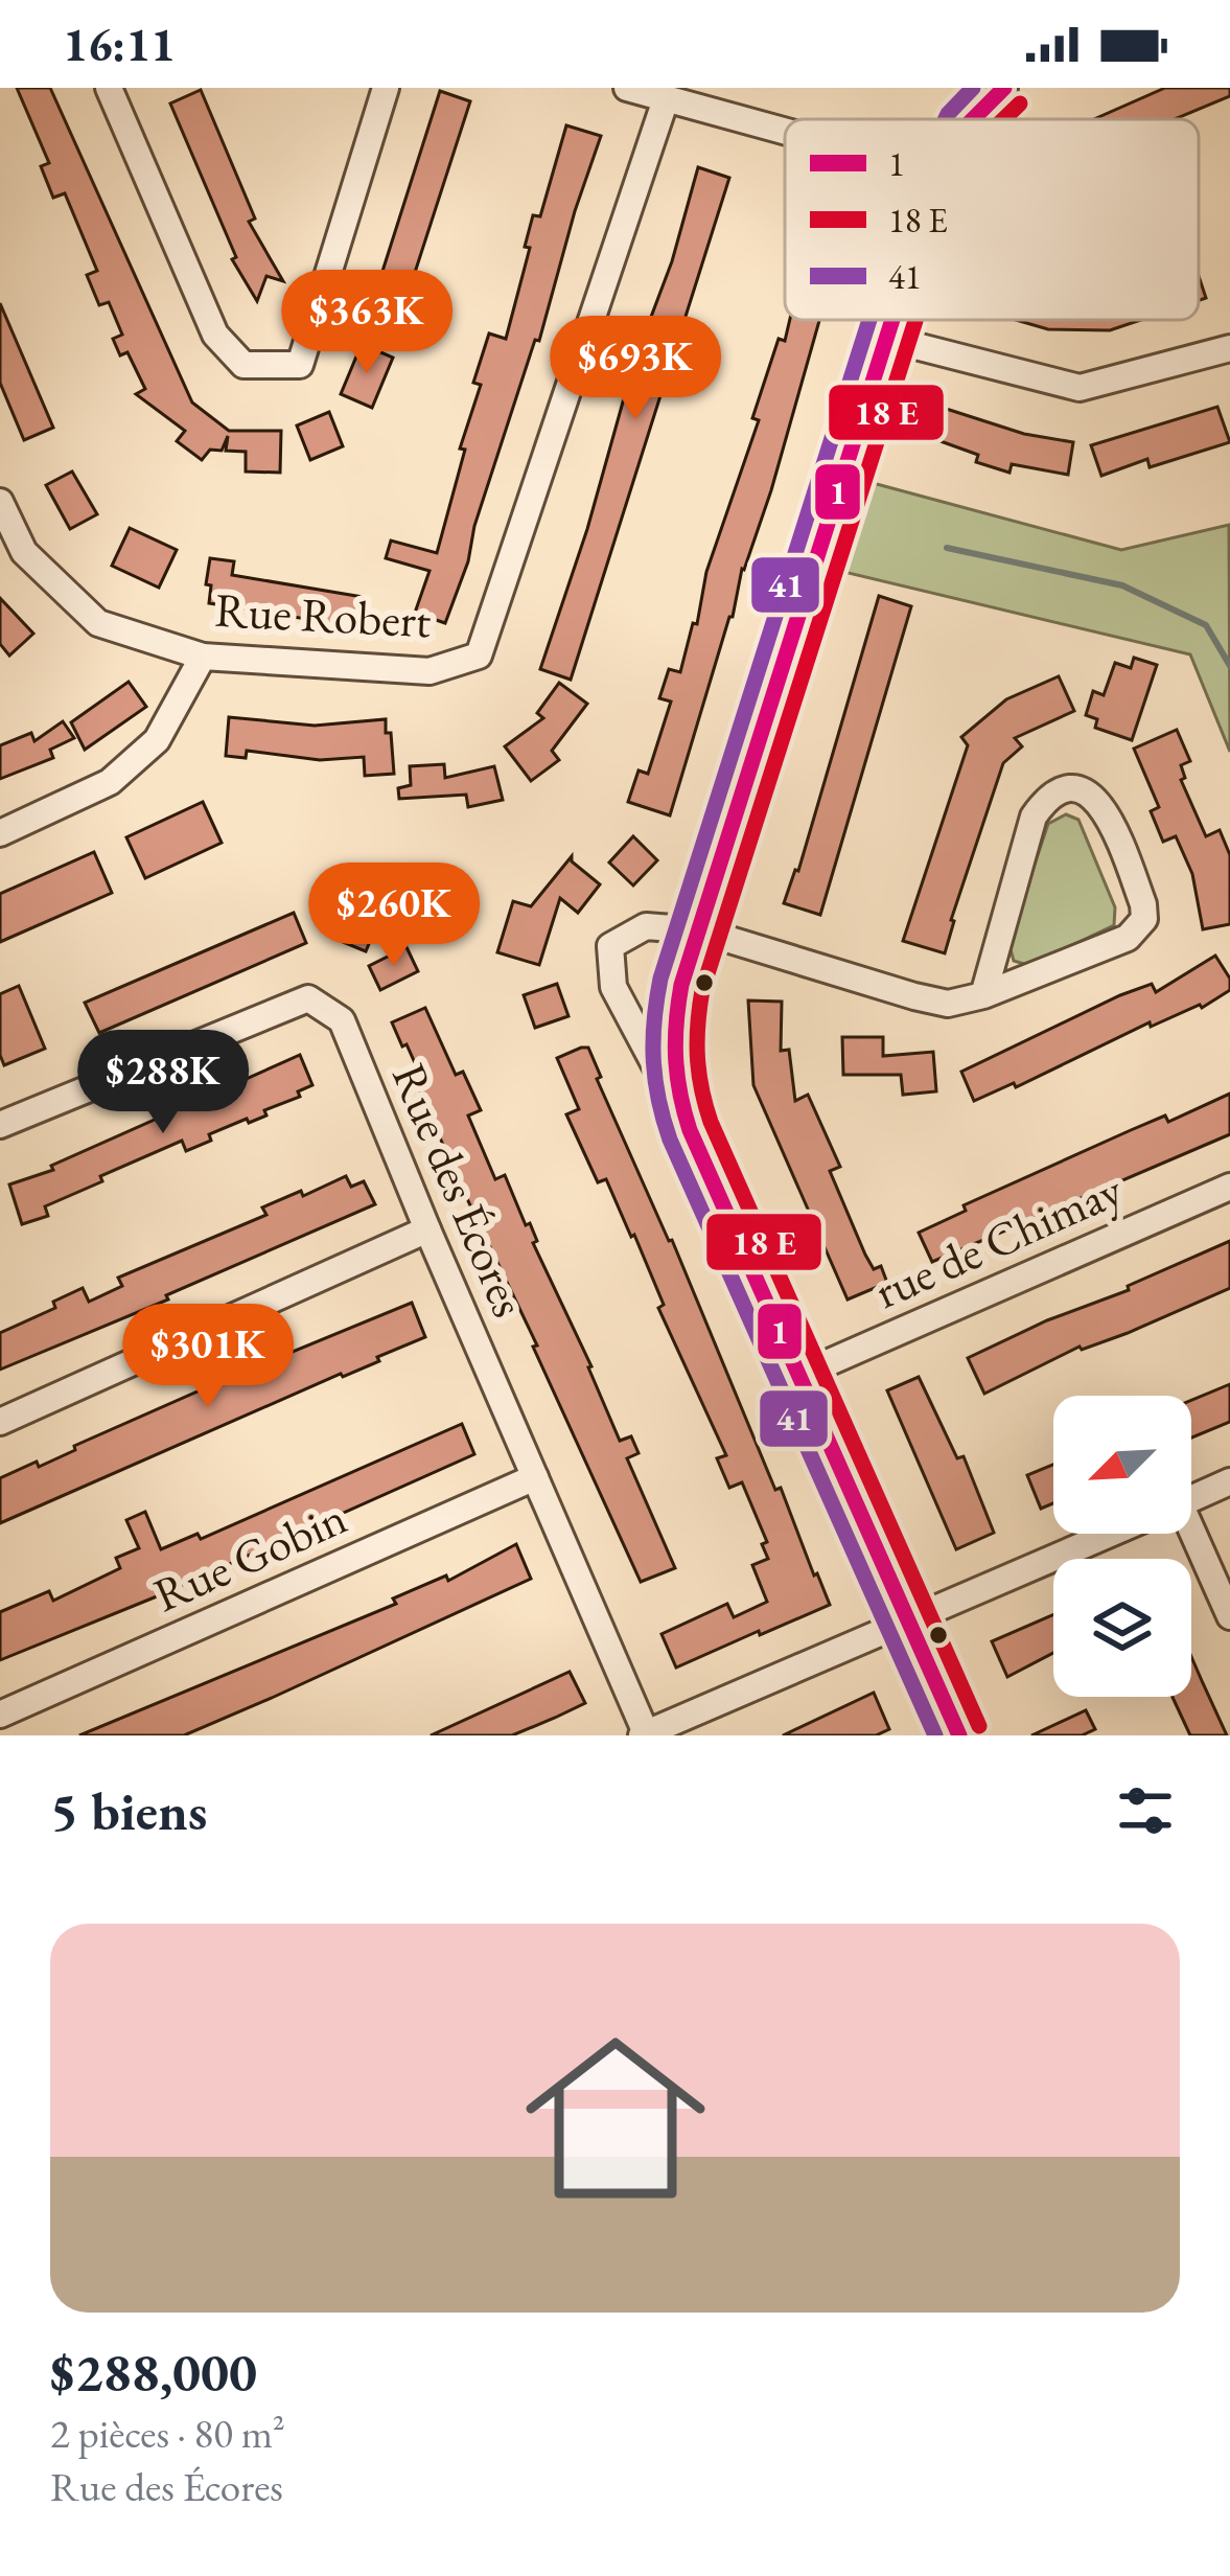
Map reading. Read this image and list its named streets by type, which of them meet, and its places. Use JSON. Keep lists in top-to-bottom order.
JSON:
{
  "streets": {
    "street": [
      "Rue Robert",
      "Rue des Écores",
      "rue de Chimay",
      "Rue Gobin"
    ]
  },
  "crossings": [
    ["Rue des Écores", "Rue Gobin"]
  ],
  "lines": ["transit line 1", "transit line 41"],
  "legend": ["1", "18 E", "41"],
  "north": "bottom left",
  "page": {
    "status": "16:11",
    "price": [
      "$363K",
      "$693K",
      "$260K",
      "$288K",
      "$301K"
    ],
    "heading": "5 biens",
    "list": [
      {
        "name": "$288,000",
        "note": "2 pièces · 80 m² · Rue des Écores"
      }
    ]
  }
}
